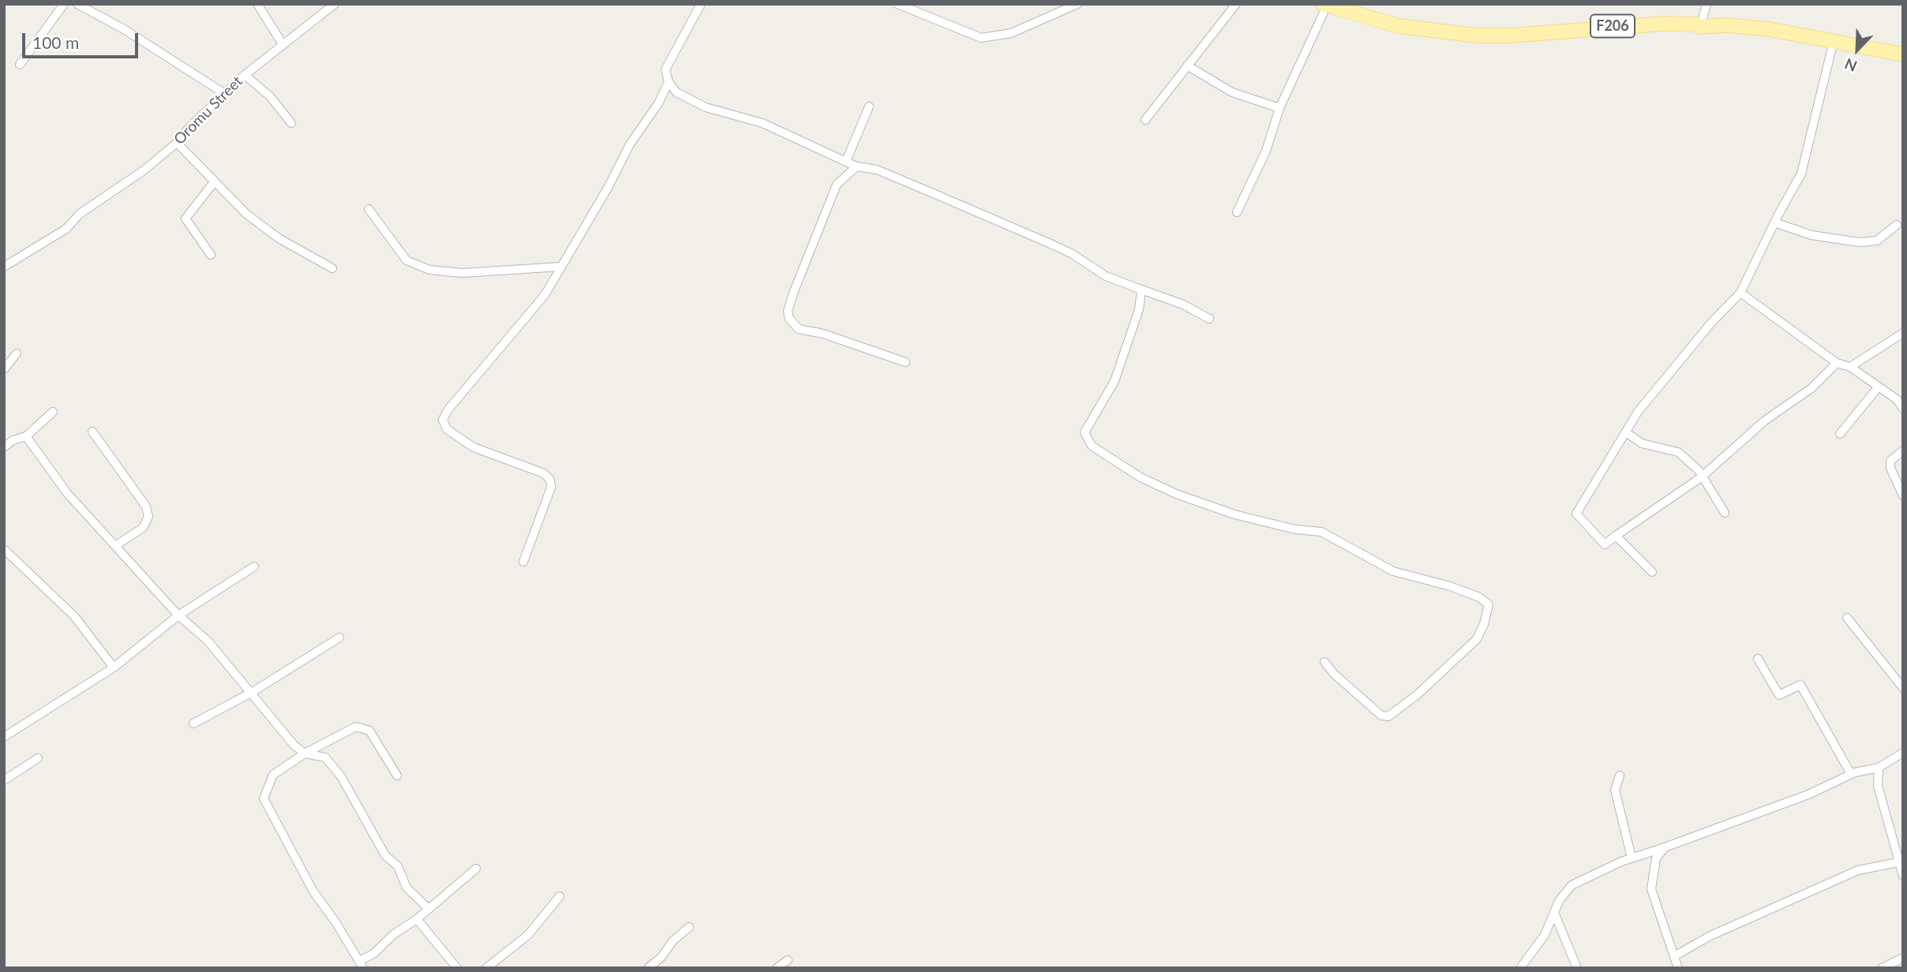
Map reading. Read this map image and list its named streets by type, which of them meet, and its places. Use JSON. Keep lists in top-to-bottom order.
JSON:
{
  "streets": {
    "main road": ["F206"],
    "street": ["Oromu Street"]
  },
  "scale_bar": "100 m",
  "north": "bottom left"
}
